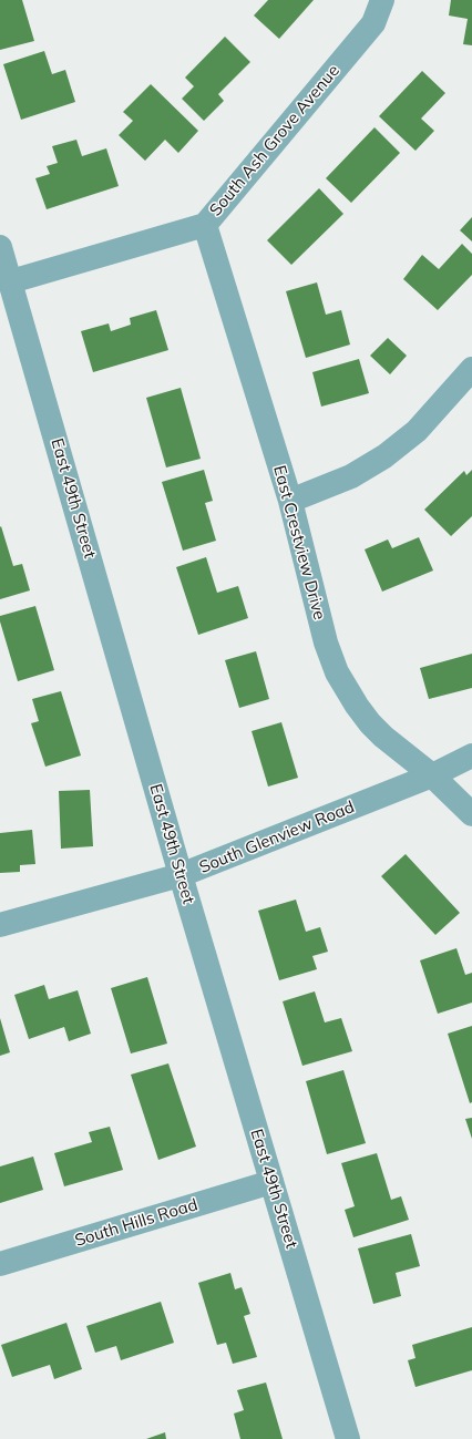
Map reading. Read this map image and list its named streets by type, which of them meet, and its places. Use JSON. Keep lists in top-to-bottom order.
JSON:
{
  "streets": {
    "street": [
      "South Ash Grove Avenue",
      "East 49th Street",
      "East Crestview Drive",
      "South Glenview Road",
      "South Hills Road"
    ]
  },
  "crossings": [
    ["South Ash Grove Avenue", "East 49th Street"],
    ["South Ash Grove Avenue", "East Crestview Drive"],
    ["East 49th Street", "South Glenview Road"],
    ["East 49th Street", "South Hills Road"],
    ["East Crestview Drive", "South Glenview Road"]
  ]
}
